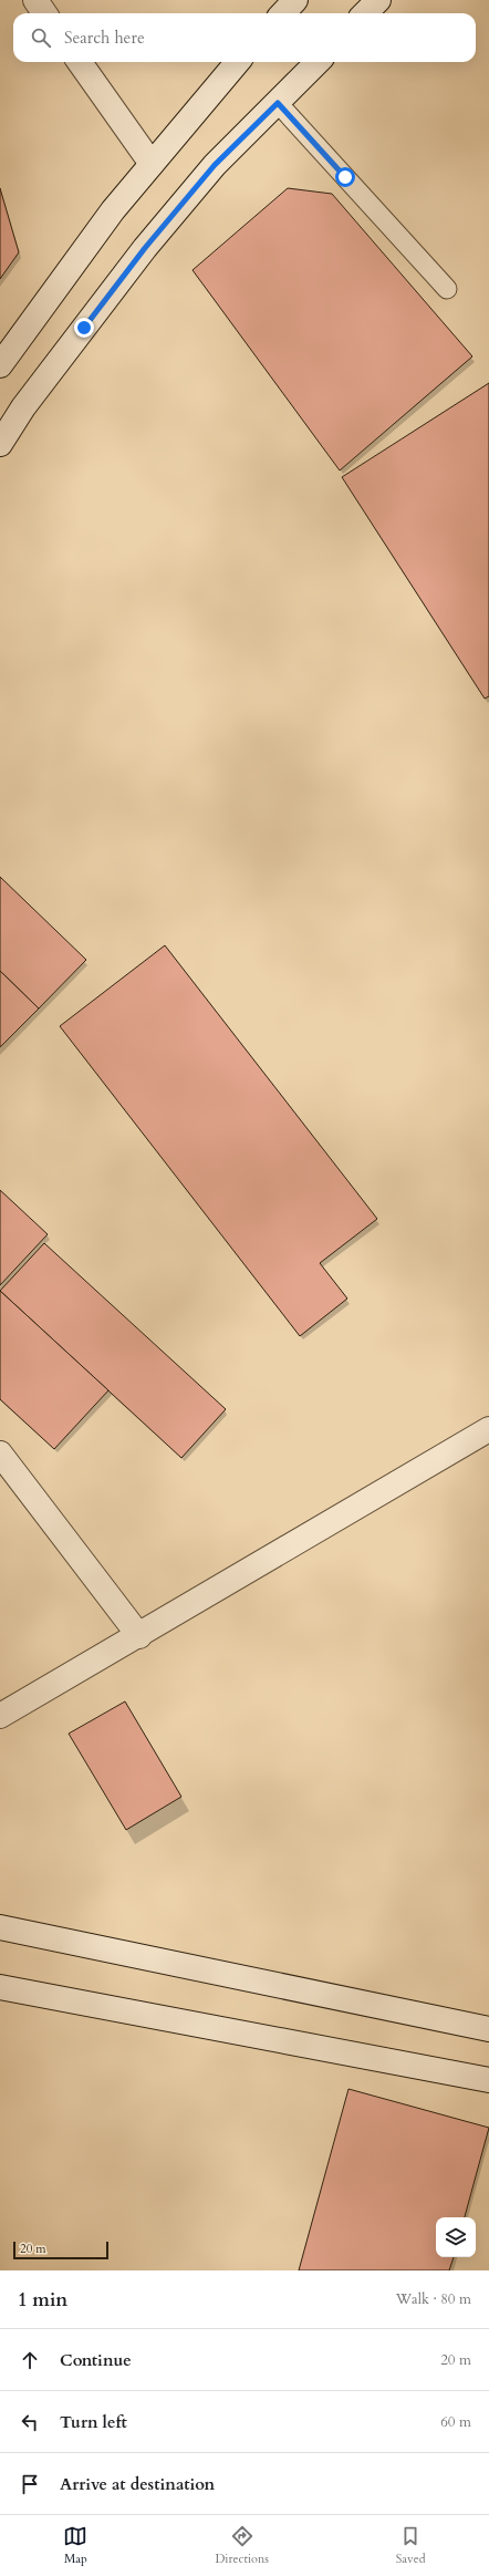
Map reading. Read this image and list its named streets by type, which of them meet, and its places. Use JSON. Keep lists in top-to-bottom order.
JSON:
{
  "scale_bar": "20 m",
  "page": {
    "search": "Search here",
    "scale": "20 m",
    "heading": ["1 min", "Walk · 80 m"],
    "list": [
      ["Continue", "20 m"],
      ["Turn left", "60 m"],
      "Arrive at destination"
    ],
    "nav": ["Map", "Directions", "Saved"]
  }
}
